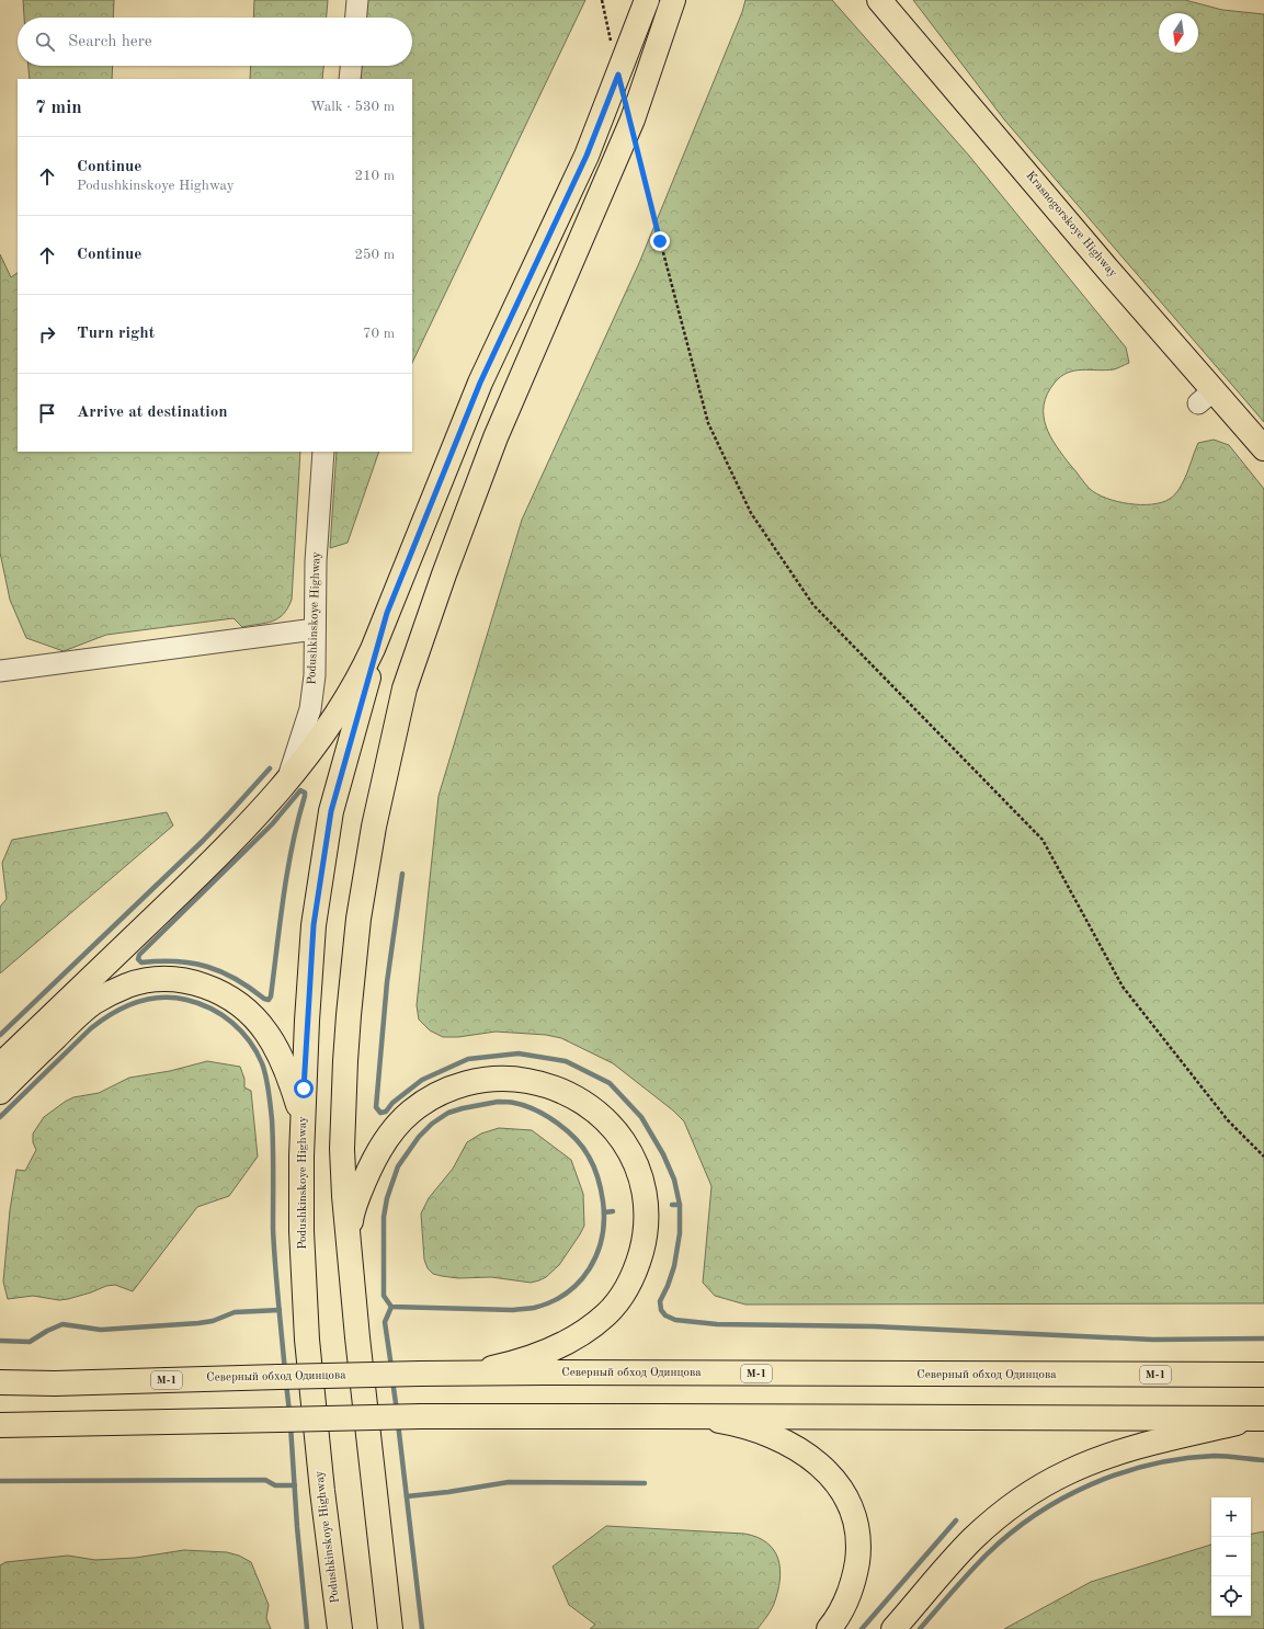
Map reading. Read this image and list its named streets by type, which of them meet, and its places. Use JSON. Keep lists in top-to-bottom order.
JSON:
{
  "streets": {
    "main road": [
      "Krasnogorskoye Highway",
      "Podushkinskoye Highway",
      "Северный обход Одинцова",
      "М-1"
    ]
  },
  "north": "bottom",
  "page": {
    "search": "Search here",
    "heading": ["7 min", "Walk · 530 m"],
    "list": [
      ["Continue", "Podushkinskoye Highway", "210 m"],
      ["Continue", "250 m"],
      ["Turn right", "70 m"],
      "Arrive at destination"
    ],
    "map_buttons": ["+", "−"]
  }
}
